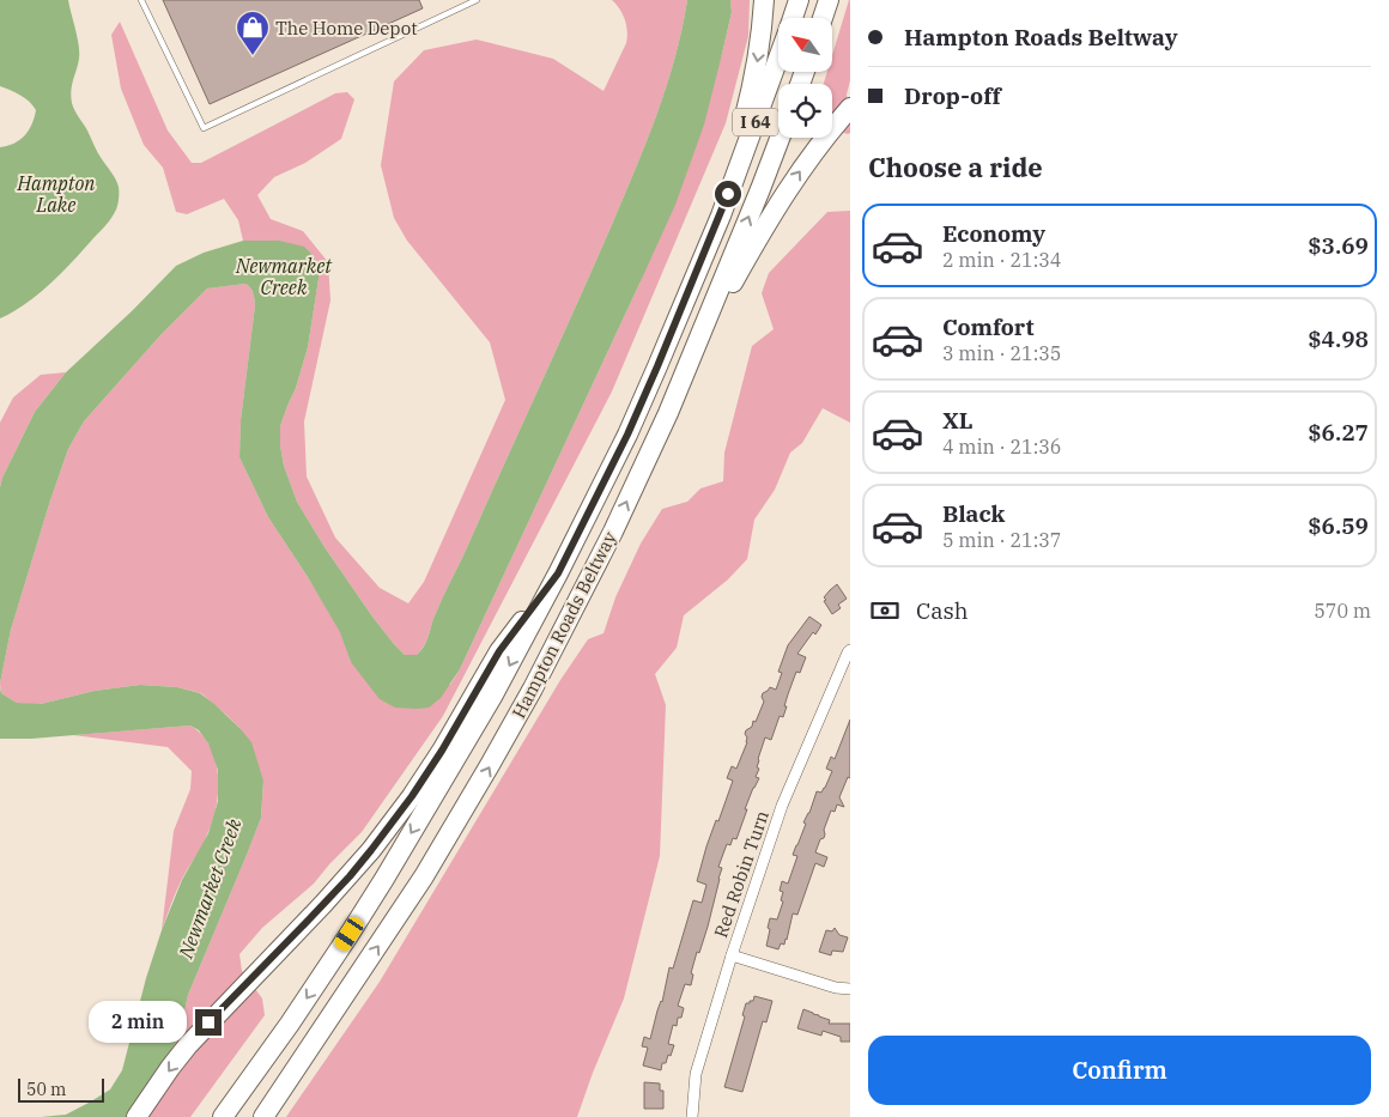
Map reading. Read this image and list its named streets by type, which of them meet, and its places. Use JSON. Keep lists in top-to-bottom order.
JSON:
{
  "streets": {
    "highway": ["I 64", "Hampton Roads Beltway"],
    "street": ["Red Robin Turn"]
  },
  "crossings": [
    ["I 64", "Hampton Roads Beltway"]
  ],
  "water": ["Hampton Lake", "Newmarket Creek"],
  "places": {
    "shop": ["The Home Depot"]
  },
  "scale_bar": "50 m",
  "north": "top left",
  "page": {
    "banner": ["Hampton Roads Beltway", "Drop-off"],
    "heading": "Choose a ride",
    "list": [
      {
        "name": "Economy",
        "note": "2 min · 21:34",
        "value": "$3.69"
      },
      {
        "name": "Comfort",
        "note": "3 min · 21:35",
        "value": "$4.98"
      },
      {
        "name": "XL",
        "note": "4 min · 21:36",
        "value": "$6.27"
      },
      {
        "name": "Black",
        "note": "5 min · 21:37",
        "value": "$6.59"
      }
    ],
    "pay": ["Cash", "570 m"],
    "bubble": "2 min",
    "buttons": "Confirm",
    "scale": "50 m"
  }
}
